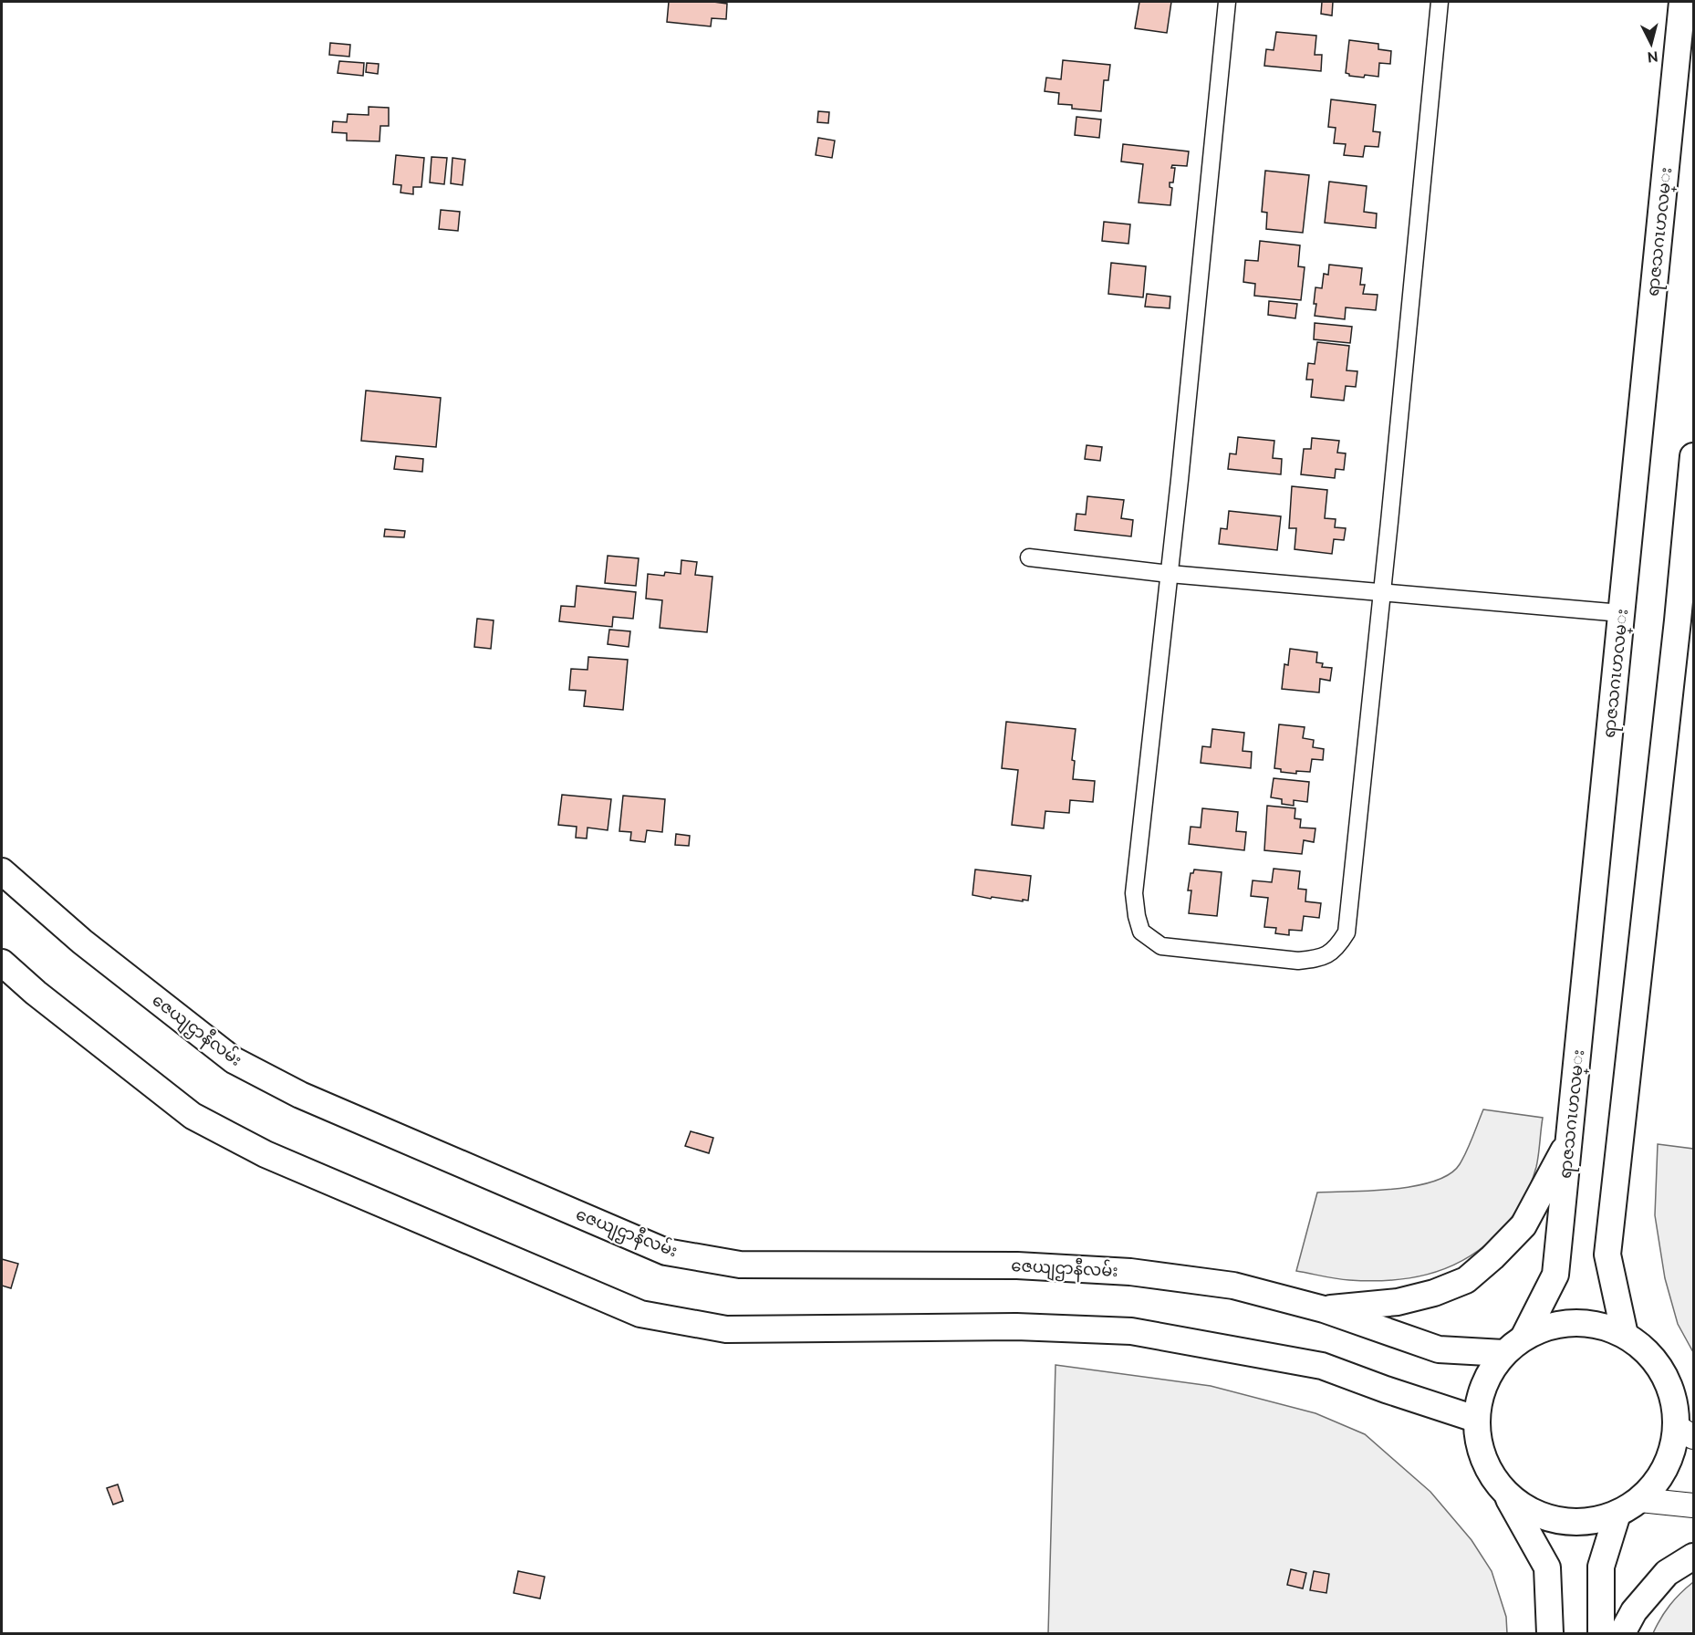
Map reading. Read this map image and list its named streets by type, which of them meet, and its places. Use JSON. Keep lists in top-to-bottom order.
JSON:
{
  "streets": {
    "main road": ["ရာဇသဂၤဟလမ္း", "ဇေယျဌာနီလမ်း"]
  },
  "crossings": [
    ["ရာဇသဂၤဟလမ္း", "ဇေယျဌာနီလမ်း"]
  ],
  "north": "bottom"
}
